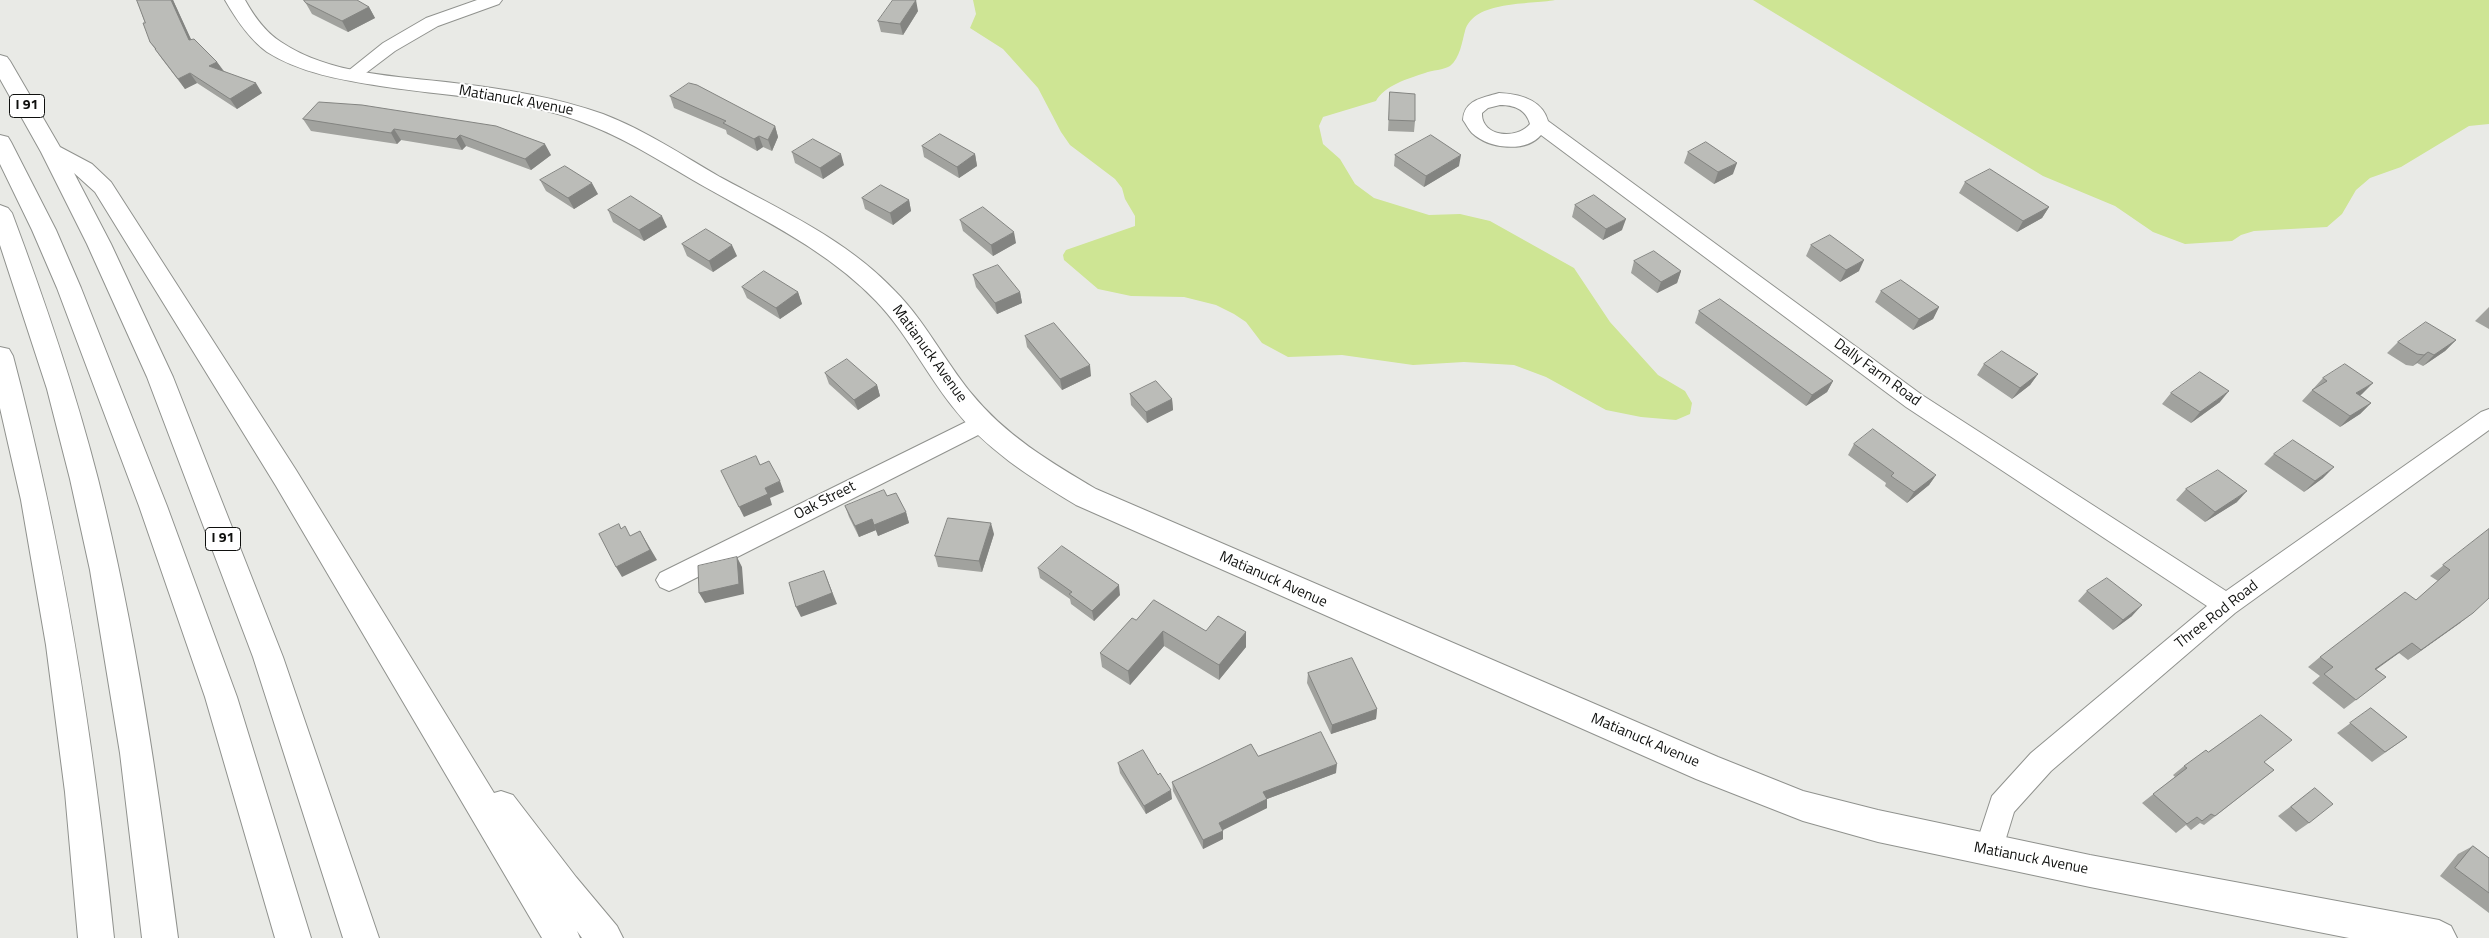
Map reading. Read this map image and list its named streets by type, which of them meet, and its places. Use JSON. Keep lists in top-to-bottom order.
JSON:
{
  "streets": {
    "main road": ["Matianuck Avenue", "I 91"],
    "street": ["Dally Farm Road", "Oak Street", "Three Rod Road"]
  },
  "crossings": [
    ["Matianuck Avenue", "Oak Street"],
    ["Matianuck Avenue", "Three Rod Road"],
    ["Dally Farm Road", "Three Rod Road"]
  ]
}
